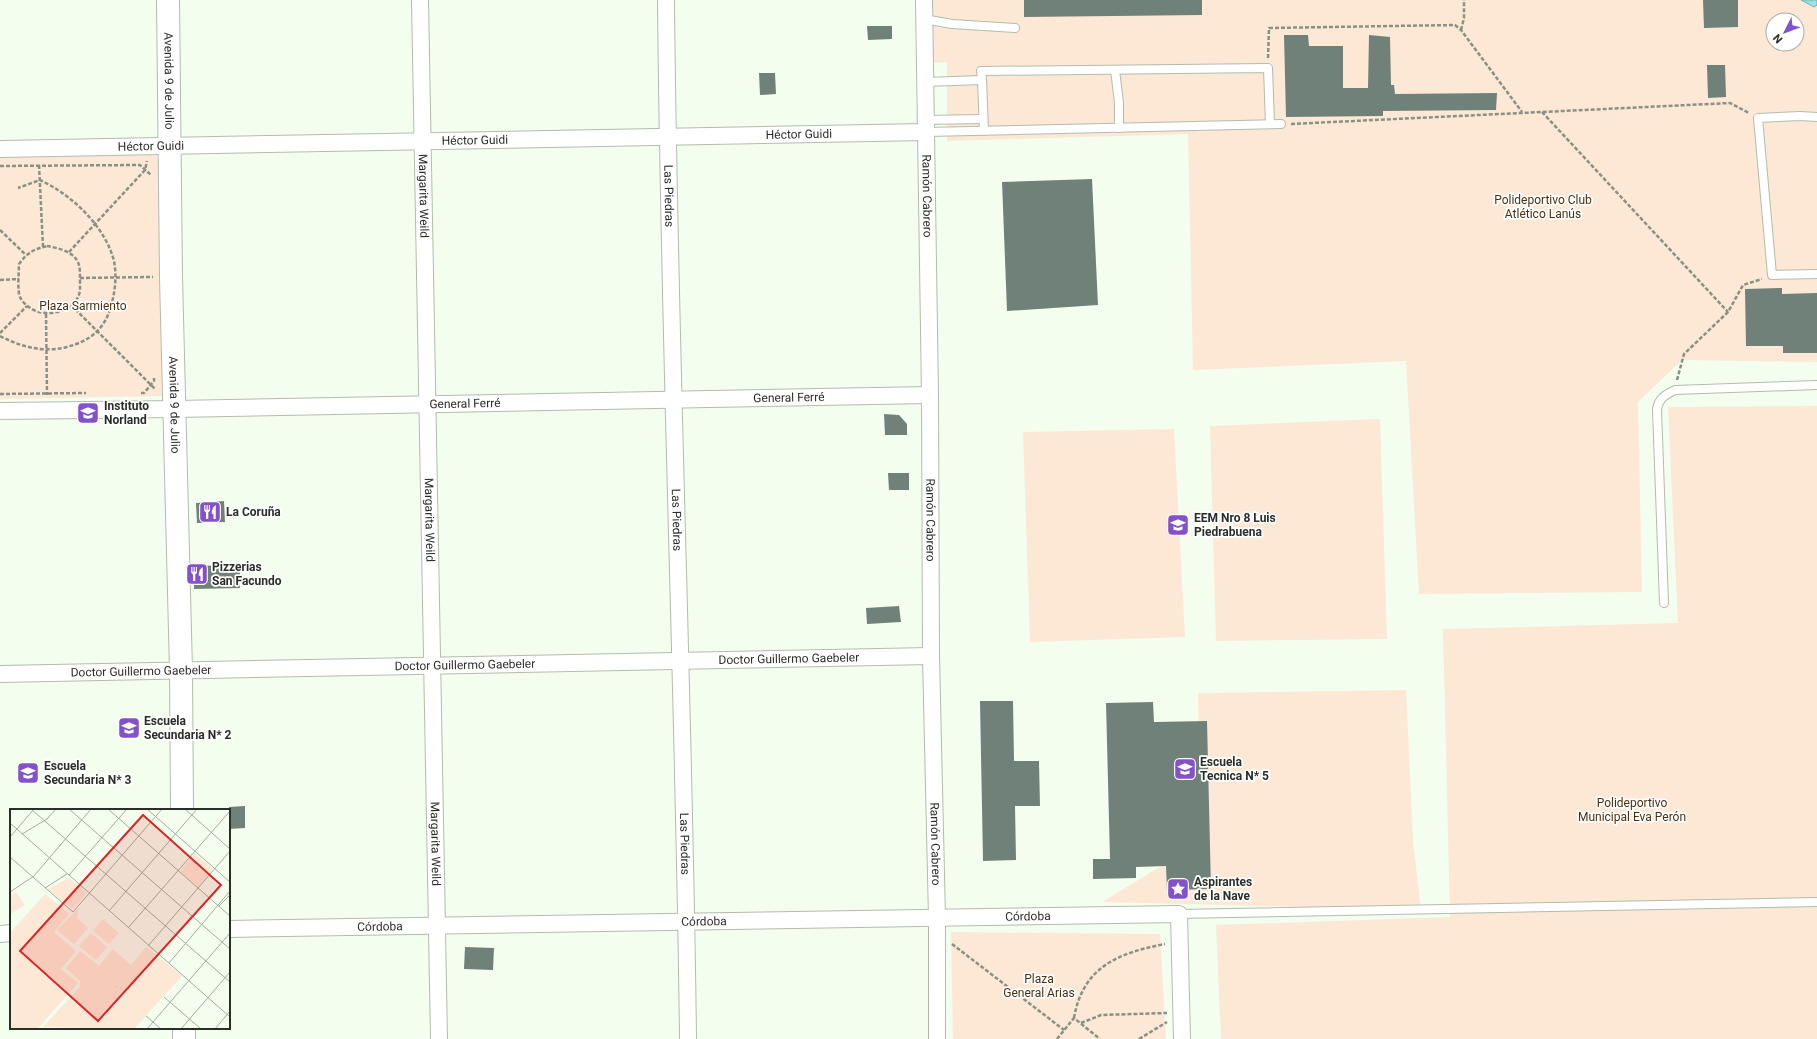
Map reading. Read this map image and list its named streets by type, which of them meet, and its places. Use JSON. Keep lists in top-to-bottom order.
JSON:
{
  "streets": {
    "street": [
      "Avenida 9 de Julio",
      "Héctor Guidi",
      "Margarita Weild",
      "Las Piedras",
      "Ramón Cabrero",
      "General Ferré",
      "Doctor Guillermo Gaebeler",
      "Córdoba"
    ]
  },
  "crossings": [
    ["Avenida 9 de Julio", "Héctor Guidi"],
    ["Avenida 9 de Julio", "General Ferré"],
    ["Avenida 9 de Julio", "Doctor Guillermo Gaebeler"],
    ["Héctor Guidi", "Margarita Weild"],
    ["Héctor Guidi", "Las Piedras"],
    ["Héctor Guidi", "Ramón Cabrero"],
    ["Margarita Weild", "General Ferré"],
    ["Margarita Weild", "Doctor Guillermo Gaebeler"],
    ["Margarita Weild", "Córdoba"],
    ["Las Piedras", "General Ferré"],
    ["Las Piedras", "Doctor Guillermo Gaebeler"],
    ["Las Piedras", "Córdoba"],
    ["Ramón Cabrero", "General Ferré"],
    ["Ramón Cabrero", "Doctor Guillermo Gaebeler"],
    ["Ramón Cabrero", "Córdoba"]
  ],
  "parks": [
    "Polideportivo Club Atlético Lanús",
    "Plaza Sarmiento",
    "Polideportivo Municipal Eva Perón",
    "Plaza General Arias"
  ],
  "places": {
    "school or university": [
      "Instituto Norland",
      "EEM Nro 8 Luis Piedrabuena",
      "Escuela Secundaria N* 2",
      "Escuela Tecnica N* 5",
      "Escuela Secundaria N* 3"
    ],
    "restaurant": ["La Coruña", "Pizzerias San Facundo"],
    "place": ["Aspirantes de la Nave"]
  },
  "north": "bottom left"
}
